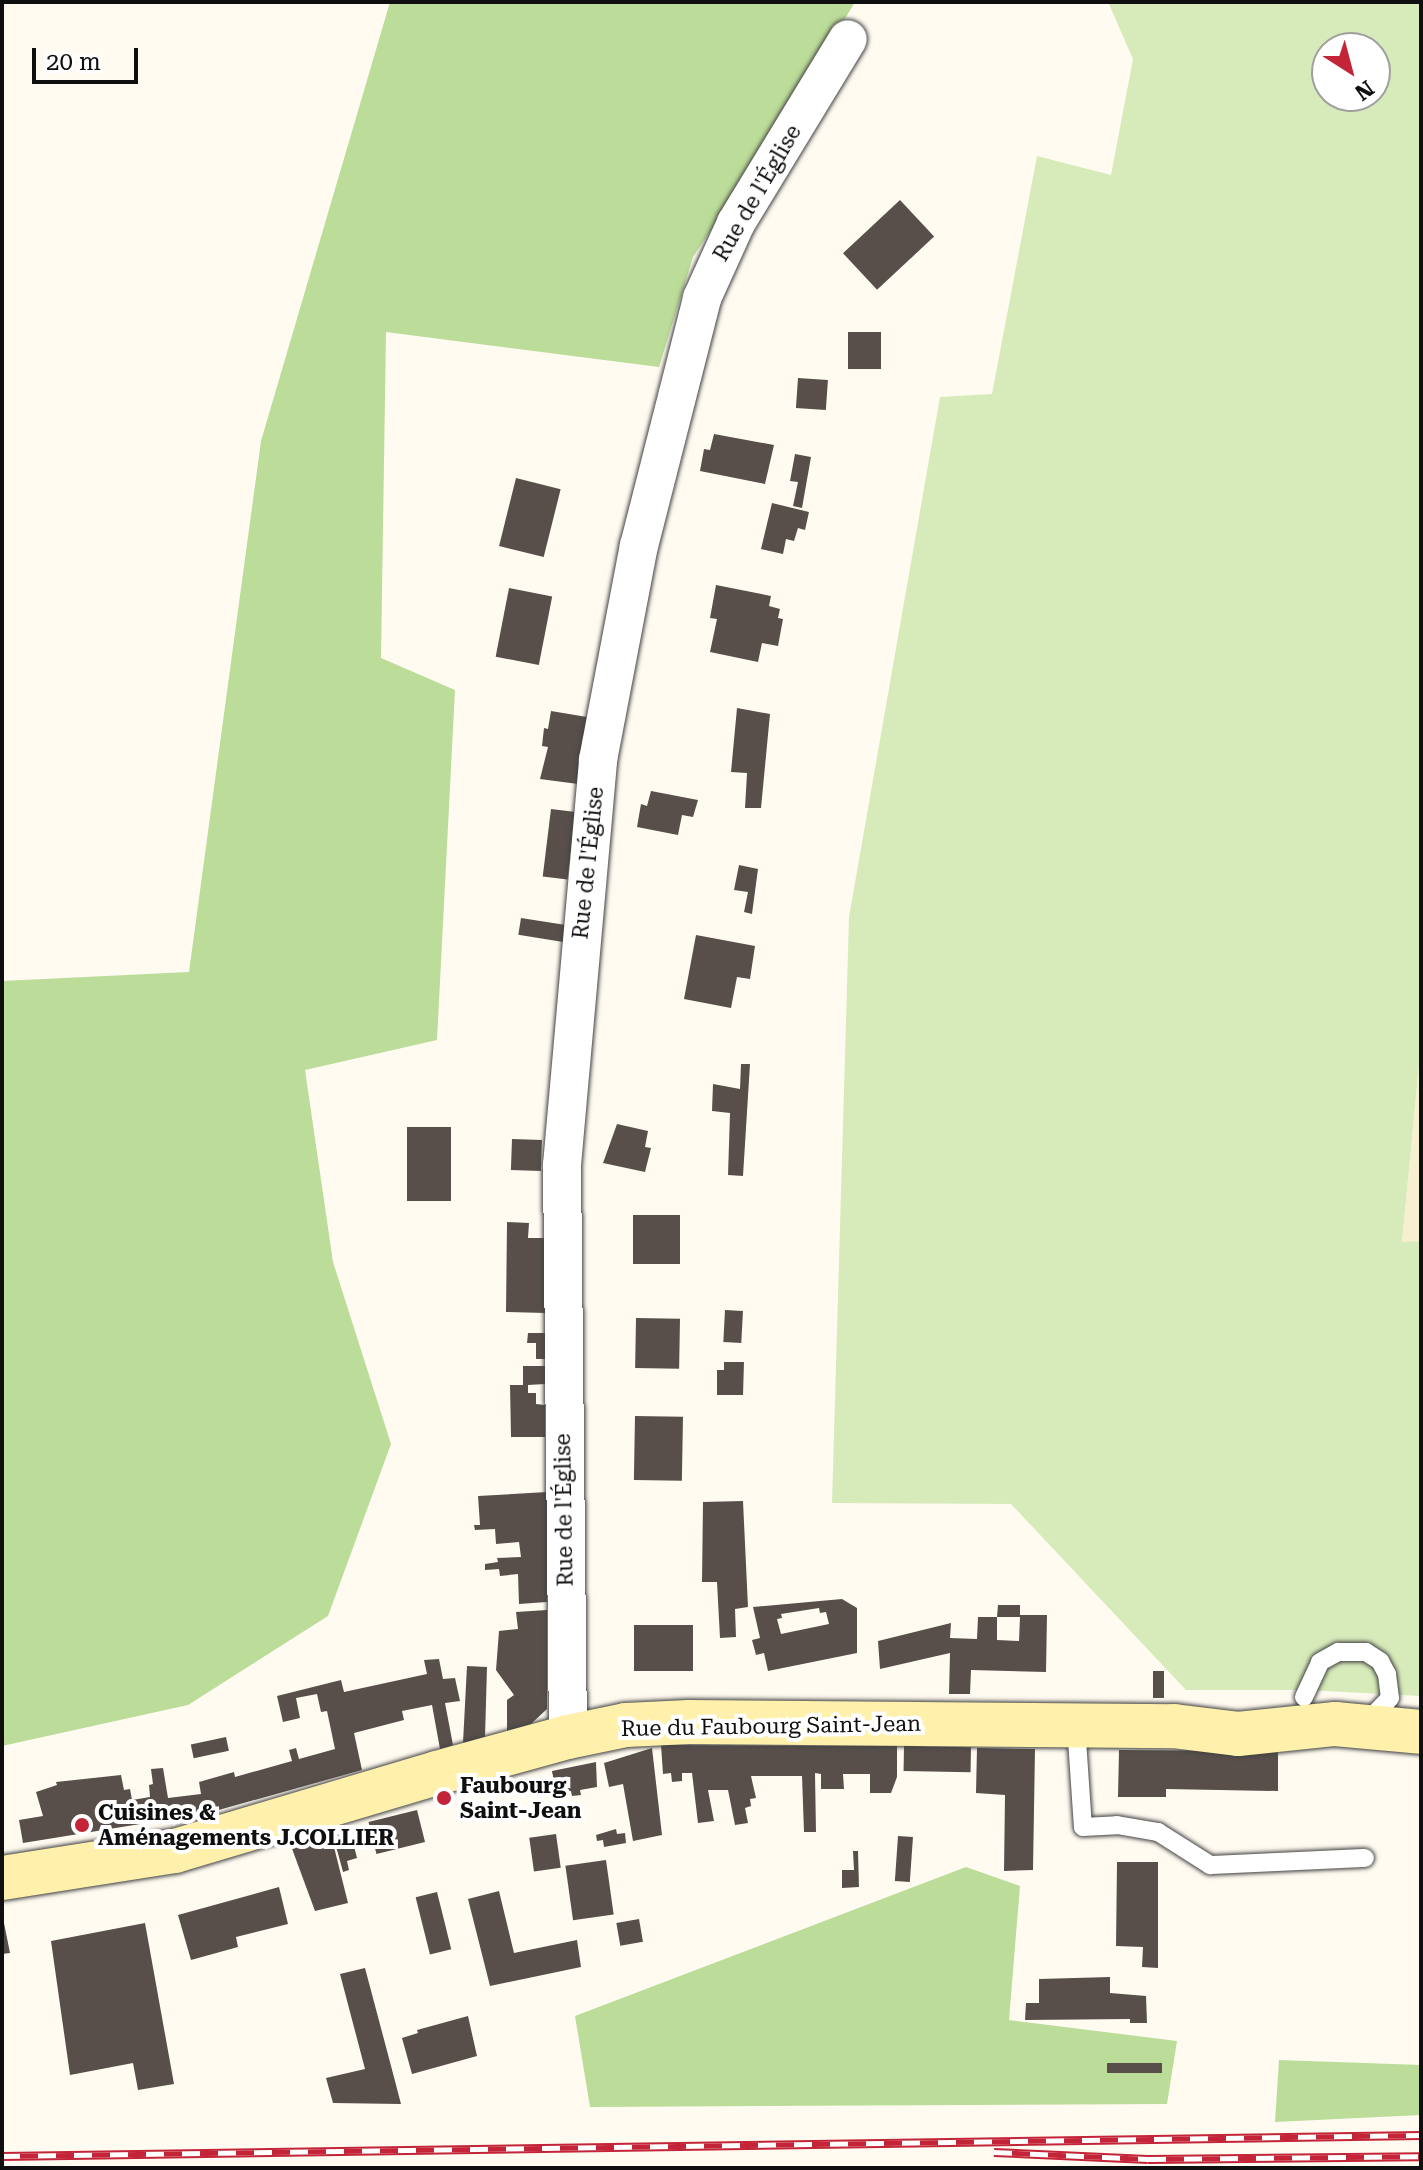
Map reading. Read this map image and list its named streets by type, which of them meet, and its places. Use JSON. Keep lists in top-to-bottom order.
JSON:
{
  "streets": {
    "main road": ["Rue du Faubourg Saint-Jean"],
    "street": ["Rue de l'Église"]
  },
  "crossings": [
    ["Rue de l'Église", "Rue du Faubourg Saint-Jean"]
  ],
  "places": ["Faubourg Saint-Jean", "Cuisines & Aménagements J.COLLIER"],
  "scale_bar": "20 m",
  "north": "bottom right"
}
